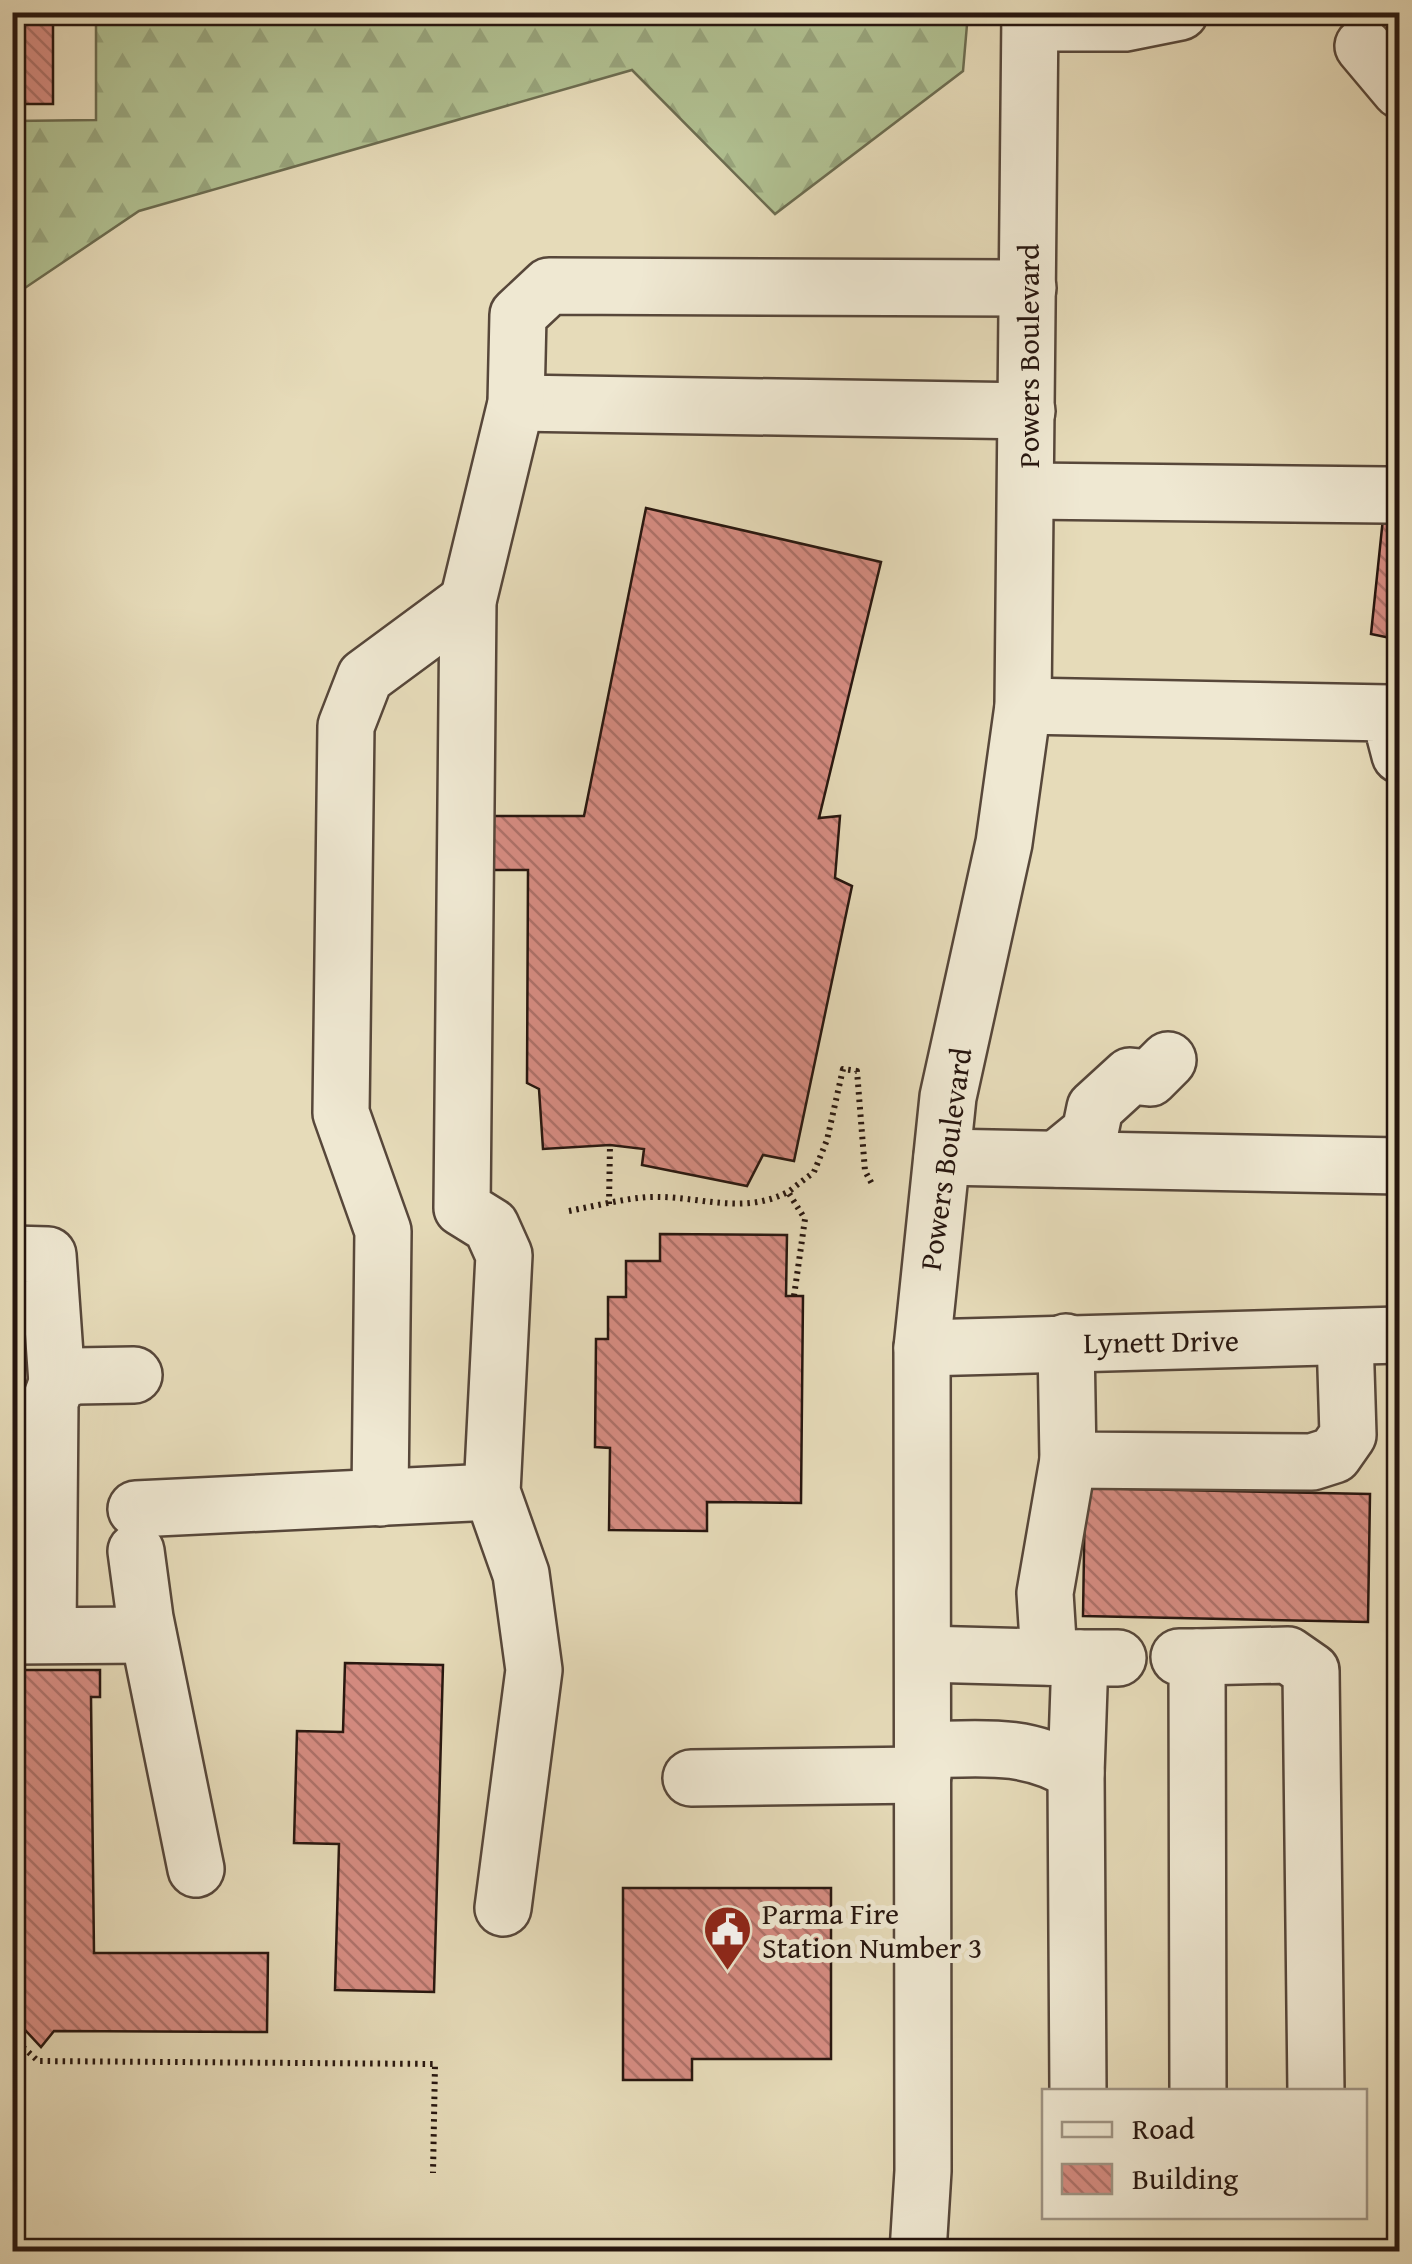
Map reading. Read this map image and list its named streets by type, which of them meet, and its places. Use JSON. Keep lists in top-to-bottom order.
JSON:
{
  "streets": {
    "street": ["Powers Boulevard", "Lynett Drive"]
  },
  "crossings": [
    ["Powers Boulevard", "Lynett Drive"]
  ],
  "places": {
    "public building": ["Parma Fire Station Number 3"]
  },
  "legend": ["Road", "Building"]
}
